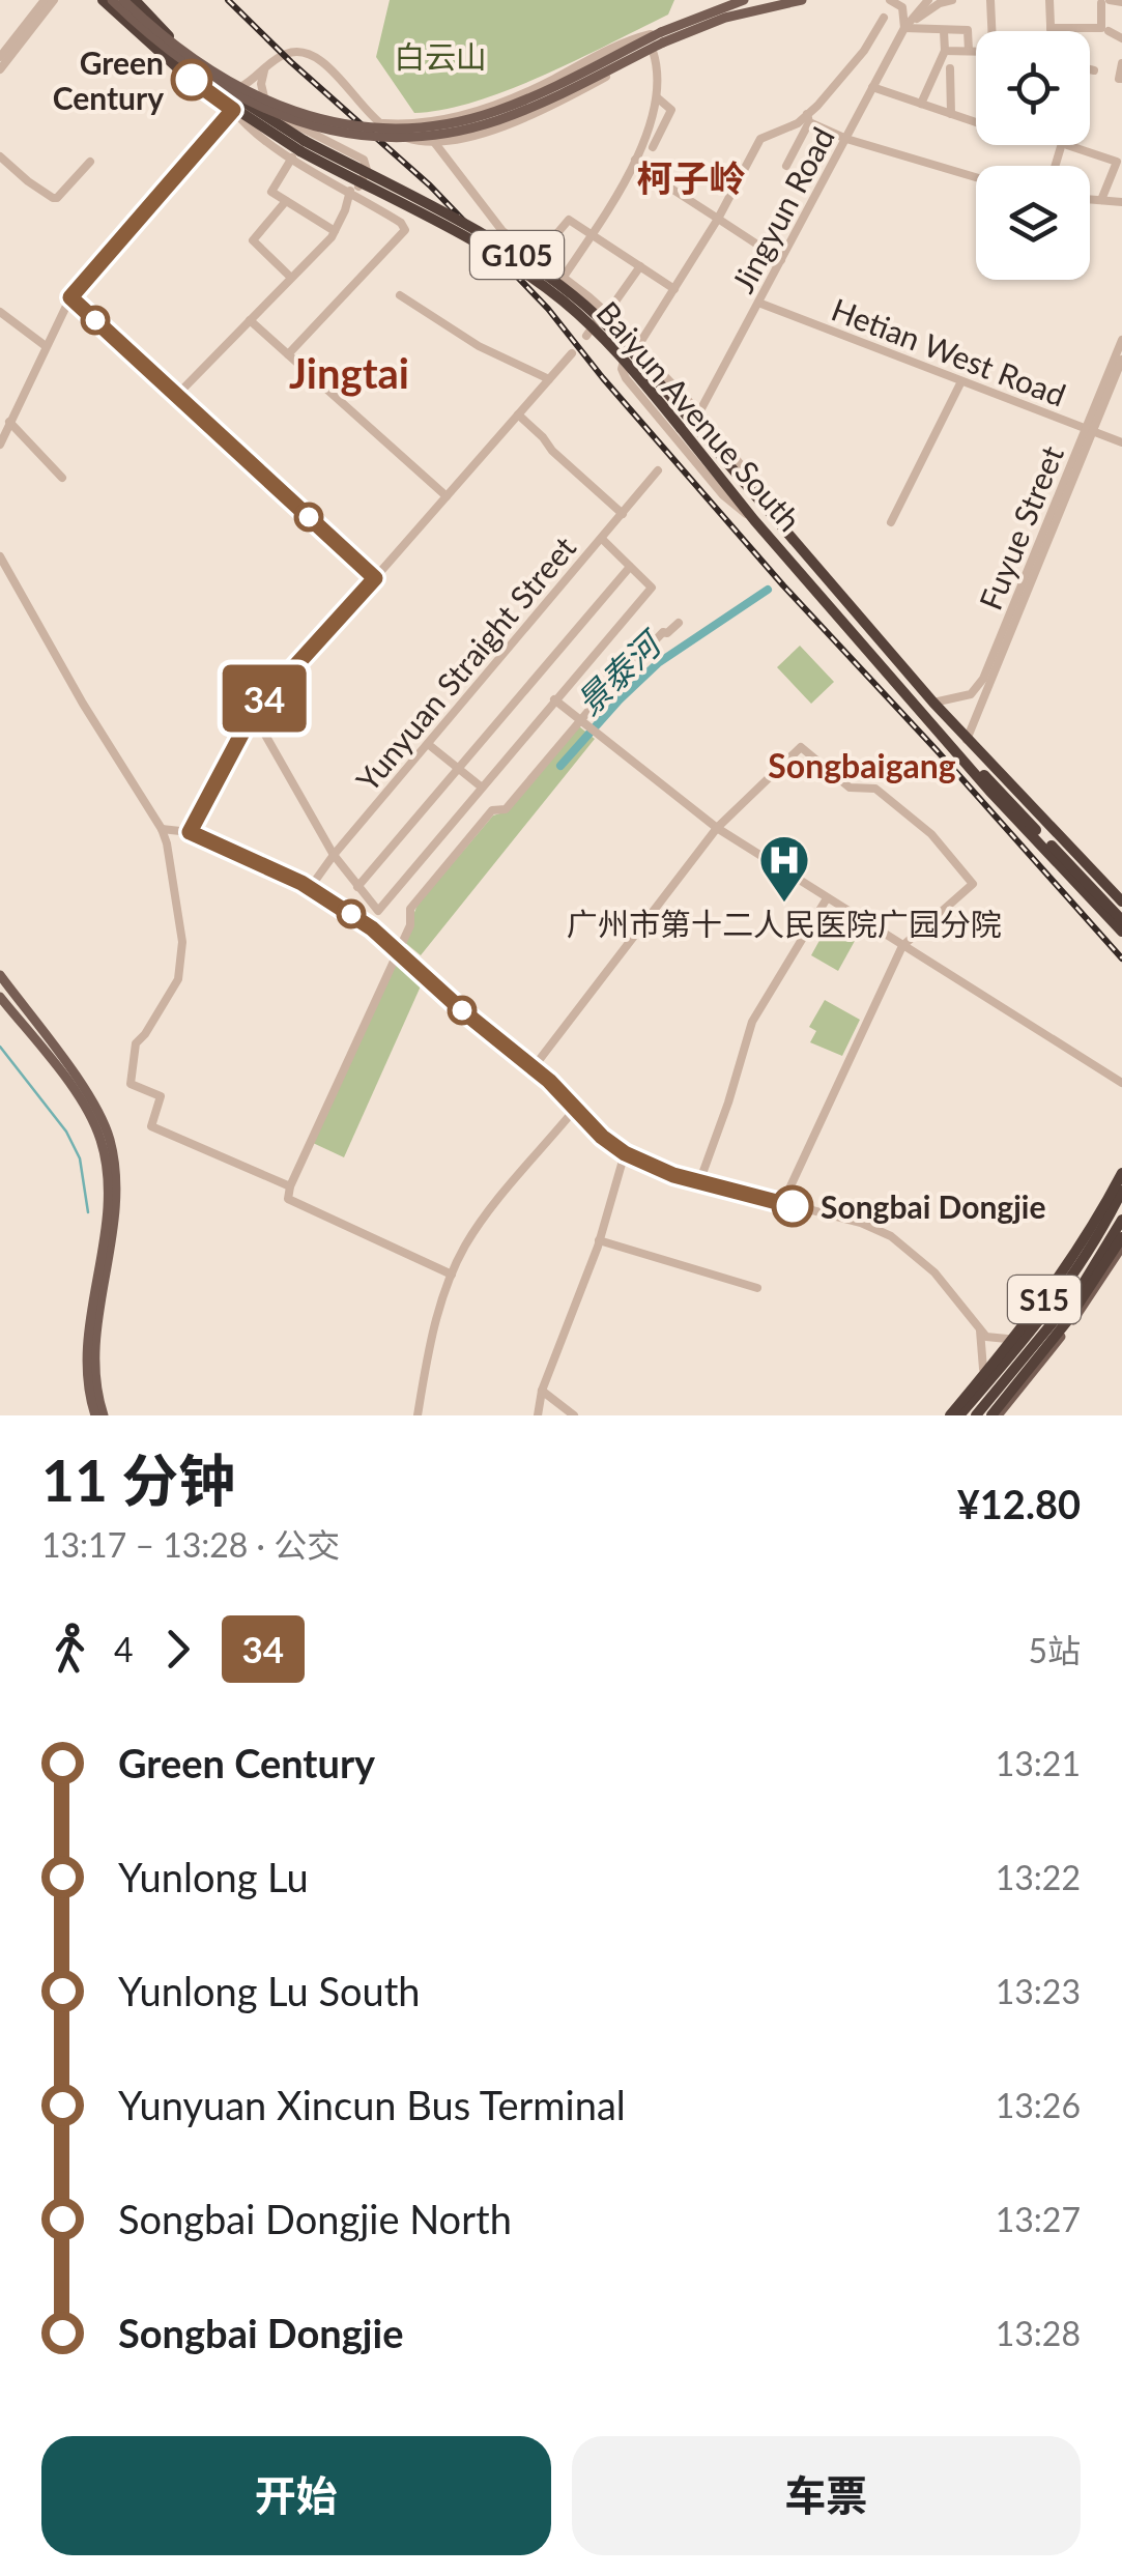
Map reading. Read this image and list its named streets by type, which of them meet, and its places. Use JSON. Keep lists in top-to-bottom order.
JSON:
{
  "streets": {
    "highway": ["G105", "Baiyun Avenue South", "S15"],
    "street": [
      "Jingyun Road",
      "Hetian West Road",
      "Fuyue Street",
      "Yunyuan Straight Street"
    ]
  },
  "crossings": [
    ["Jingyun Road", "Hetian West Road"],
    ["Jingyun Road", "Baiyun Avenue South"],
    ["G105", "Baiyun Avenue South"],
    ["G105", "Fuyue Street"],
    ["Hetian West Road", "Fuyue Street"],
    ["Baiyun Avenue South", "Fuyue Street"]
  ],
  "districts": ["柯子岭", "Jingtai", "Songbaigang"],
  "water": ["景泰河"],
  "parks": ["白云山"],
  "places": {
    "other": ["Green Century", "Songbai Dongjie"],
    "hospital": ["广州市第十二人民医院广园分院"]
  },
  "lines": ["bus line 34"],
  "page": {
    "on_map": "34",
    "heading": ["11 分钟", "13:17 – 13:28 · 公交", "¥12.80"],
    "legs": ["4", "34", "5站"],
    "list": [
      {
        "name": "Green Century",
        "value": "13:21"
      },
      {
        "name": "Yunlong Lu",
        "value": "13:22"
      },
      {
        "name": "Yunlong Lu South",
        "value": "13:23"
      },
      {
        "name": "Yunyuan Xincun Bus Terminal",
        "value": "13:26"
      },
      {
        "name": "Songbai Dongjie North",
        "value": "13:27"
      },
      {
        "name": "Songbai Dongjie",
        "value": "13:28"
      }
    ],
    "buttons": ["开始", "车票"]
  }
}
